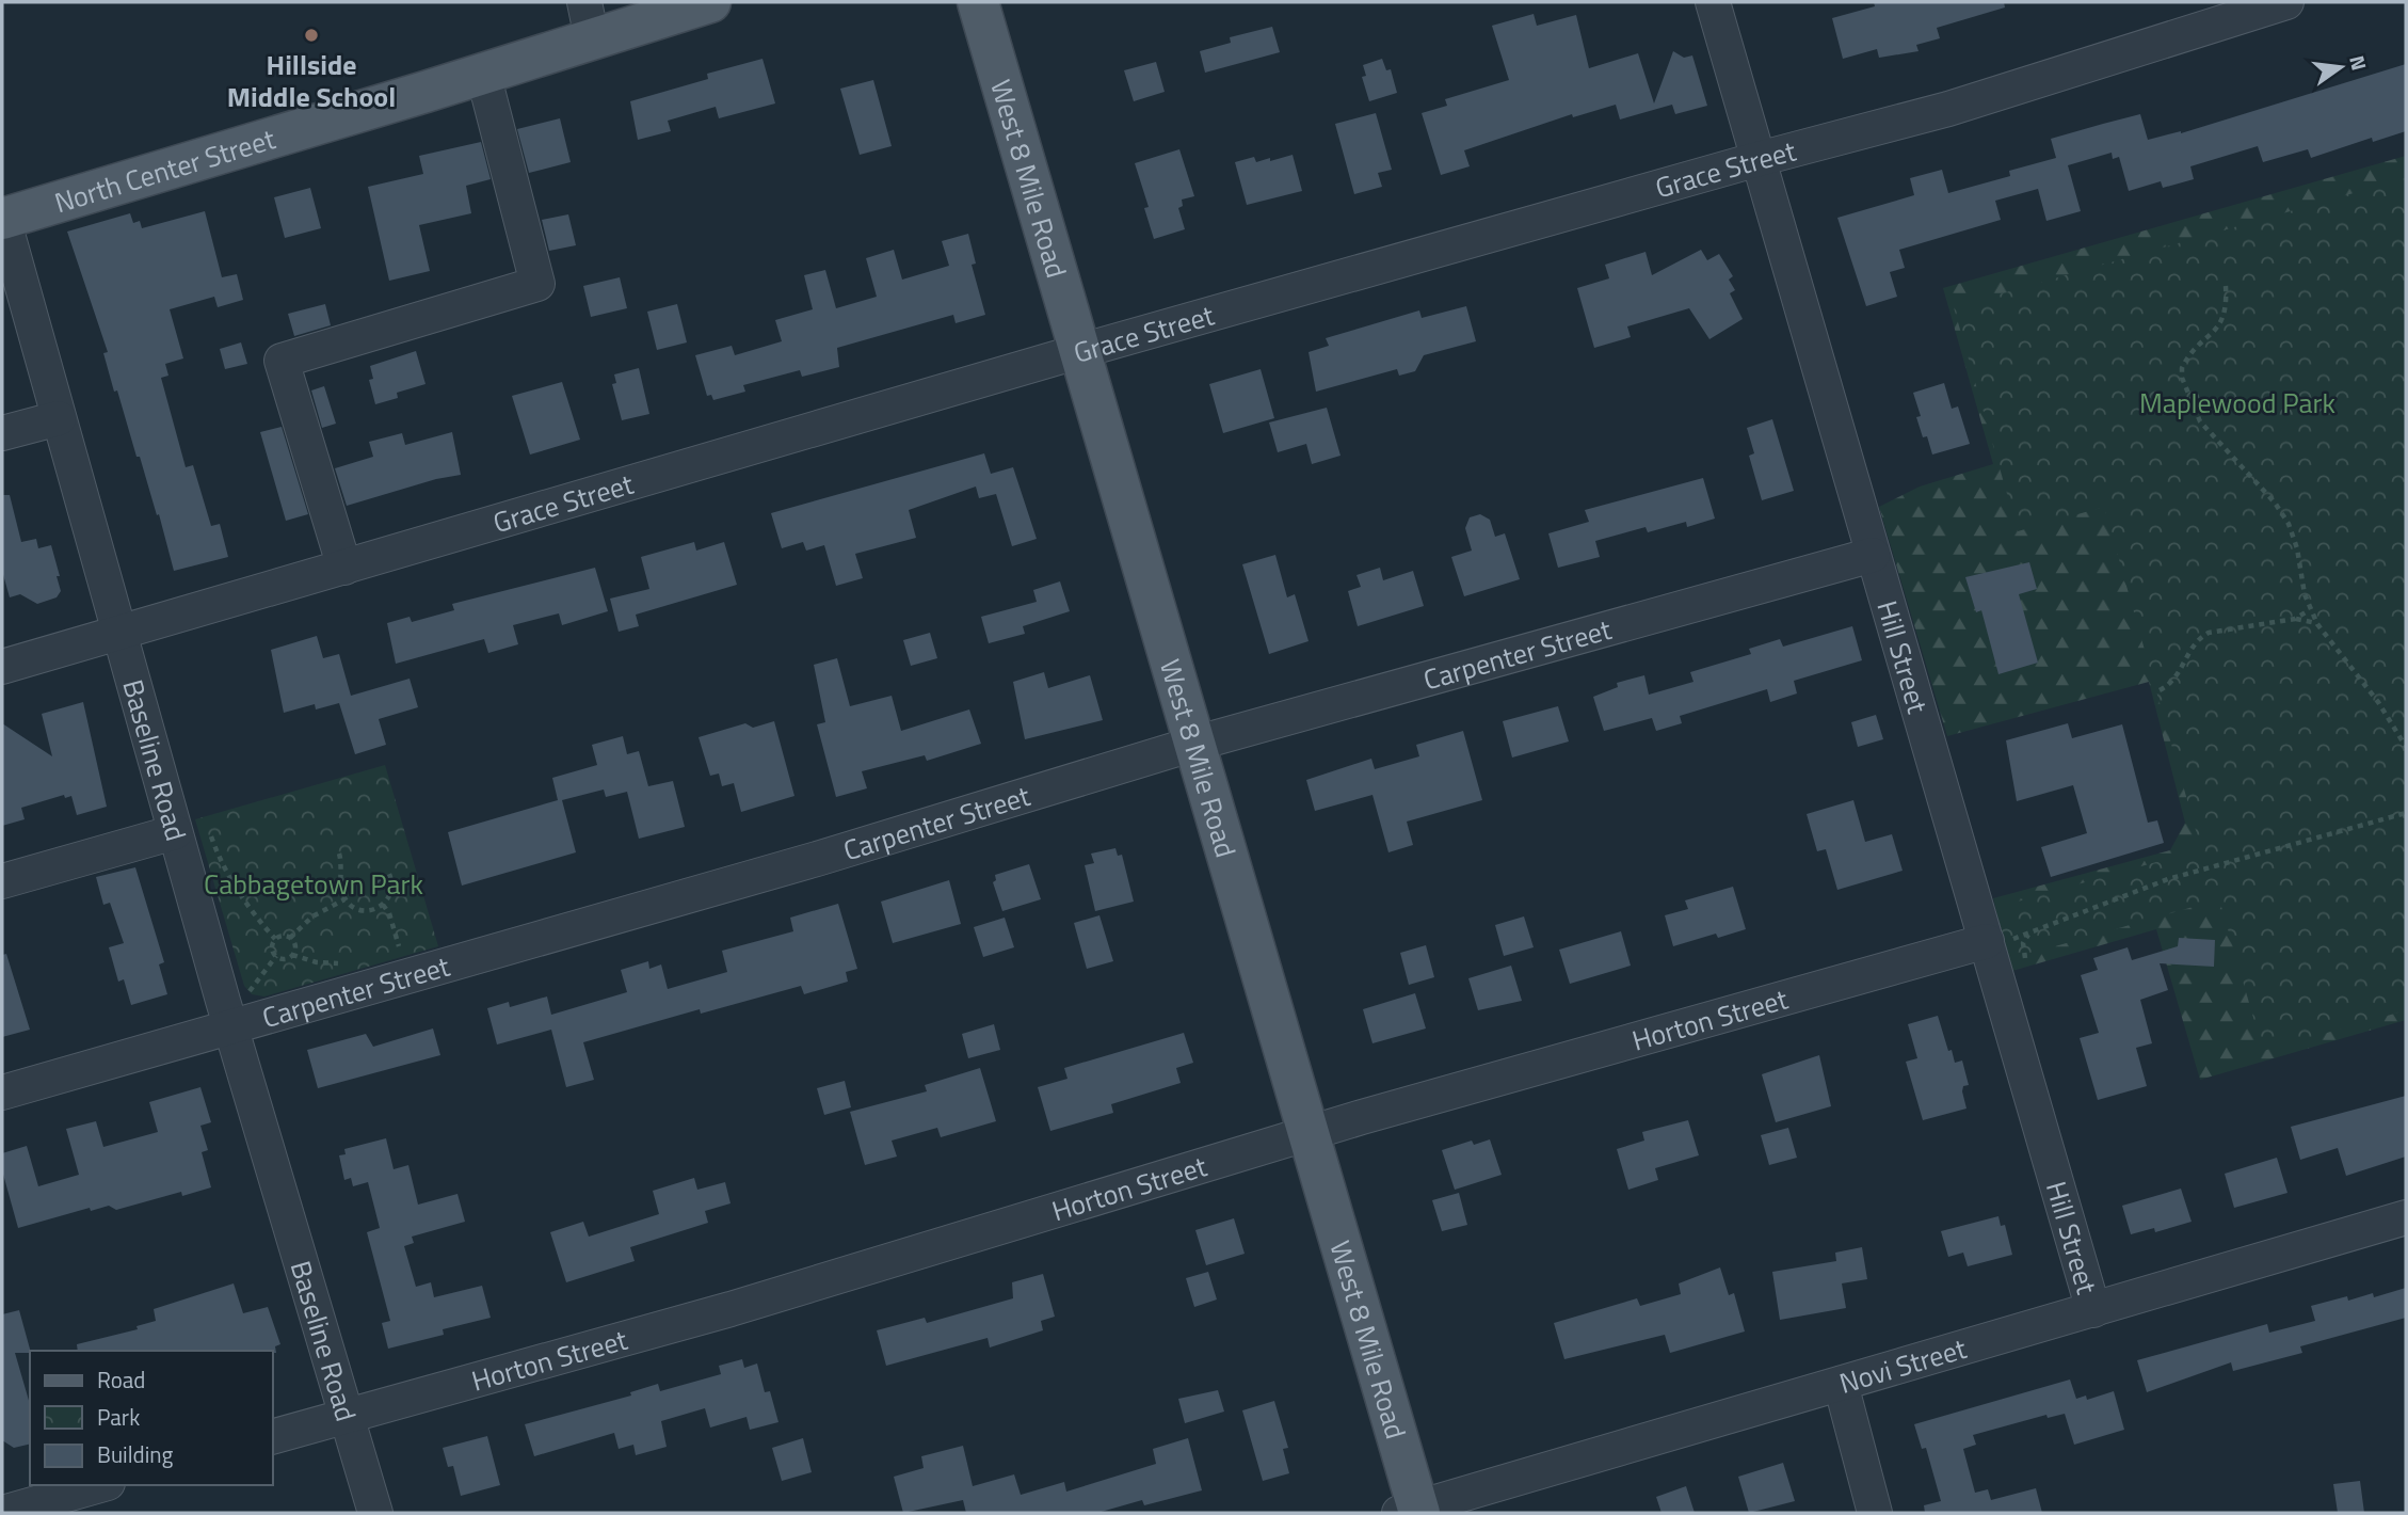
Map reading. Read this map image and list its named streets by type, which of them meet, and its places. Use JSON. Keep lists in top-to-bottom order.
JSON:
{
  "streets": {
    "main road": ["North Center Street", "West 8 Mile Road"],
    "street": [
      "Grace Street",
      "Carpenter Street",
      "Hill Street",
      "Baseline Road",
      "Horton Street",
      "Novi Street"
    ]
  },
  "crossings": [
    ["Grace Street", "West 8 Mile Road"],
    ["Grace Street", "Hill Street"],
    ["Grace Street", "Baseline Road"],
    ["North Center Street", "Baseline Road"],
    ["West 8 Mile Road", "Carpenter Street"],
    ["West 8 Mile Road", "Horton Street"],
    ["West 8 Mile Road", "Novi Street"],
    ["Carpenter Street", "Hill Street"],
    ["Carpenter Street", "Baseline Road"],
    ["Hill Street", "Horton Street"],
    ["Hill Street", "Novi Street"],
    ["Baseline Road", "Horton Street"]
  ],
  "parks": ["Maplewood Park", "Cabbagetown Park"],
  "places": ["Hillside Middle School"],
  "legend": ["Road", "Park", "Building"],
  "north": "right"
}
